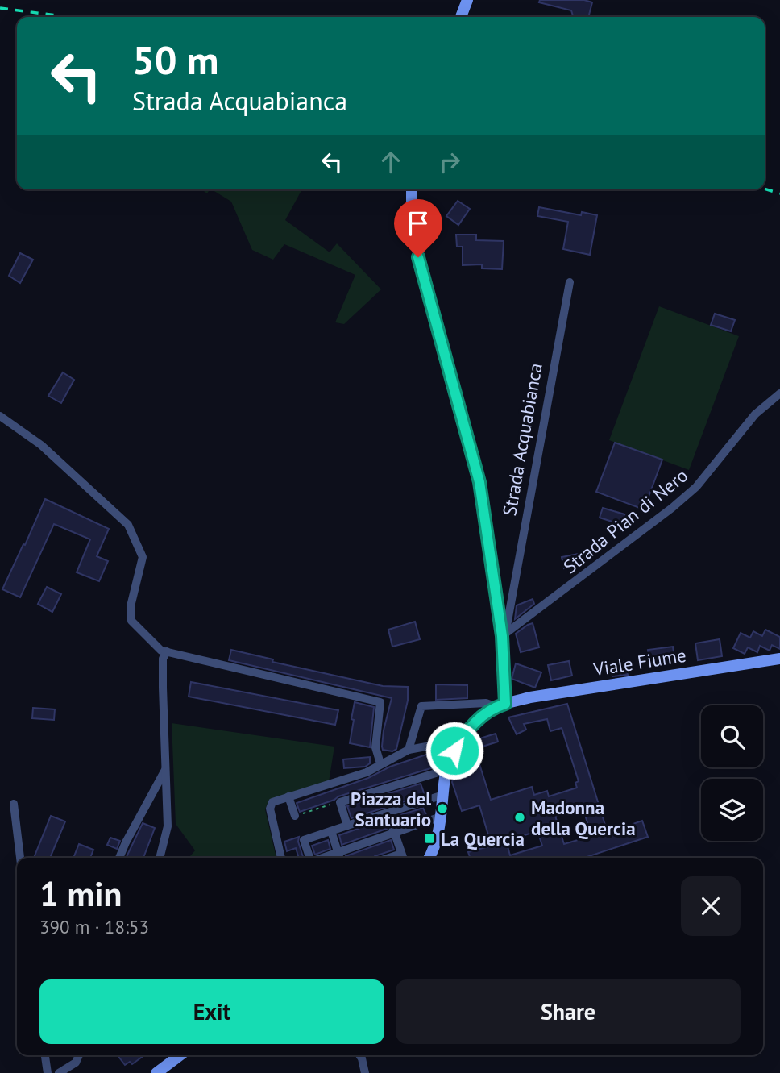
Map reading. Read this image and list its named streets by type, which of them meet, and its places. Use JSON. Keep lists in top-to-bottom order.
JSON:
{
  "streets": {
    "street": ["Strada Acquabianca", "Strada Pian di Nero", "Viale Fiume"]
  },
  "crossings": [
    ["Strada Acquabianca", "Strada Pian di Nero"],
    ["Strada Acquabianca", "Viale Fiume"]
  ],
  "places": {
    "other": ["Piazza del Santuario", "Madonna della Quercia"],
    "transit": ["La Quercia"]
  },
  "page": {
    "turn": ["50 m", "Strada Acquabianca"],
    "heading": ["1 min", "390 m · 18:53"],
    "buttons": ["Exit", "Share"]
  }
}
